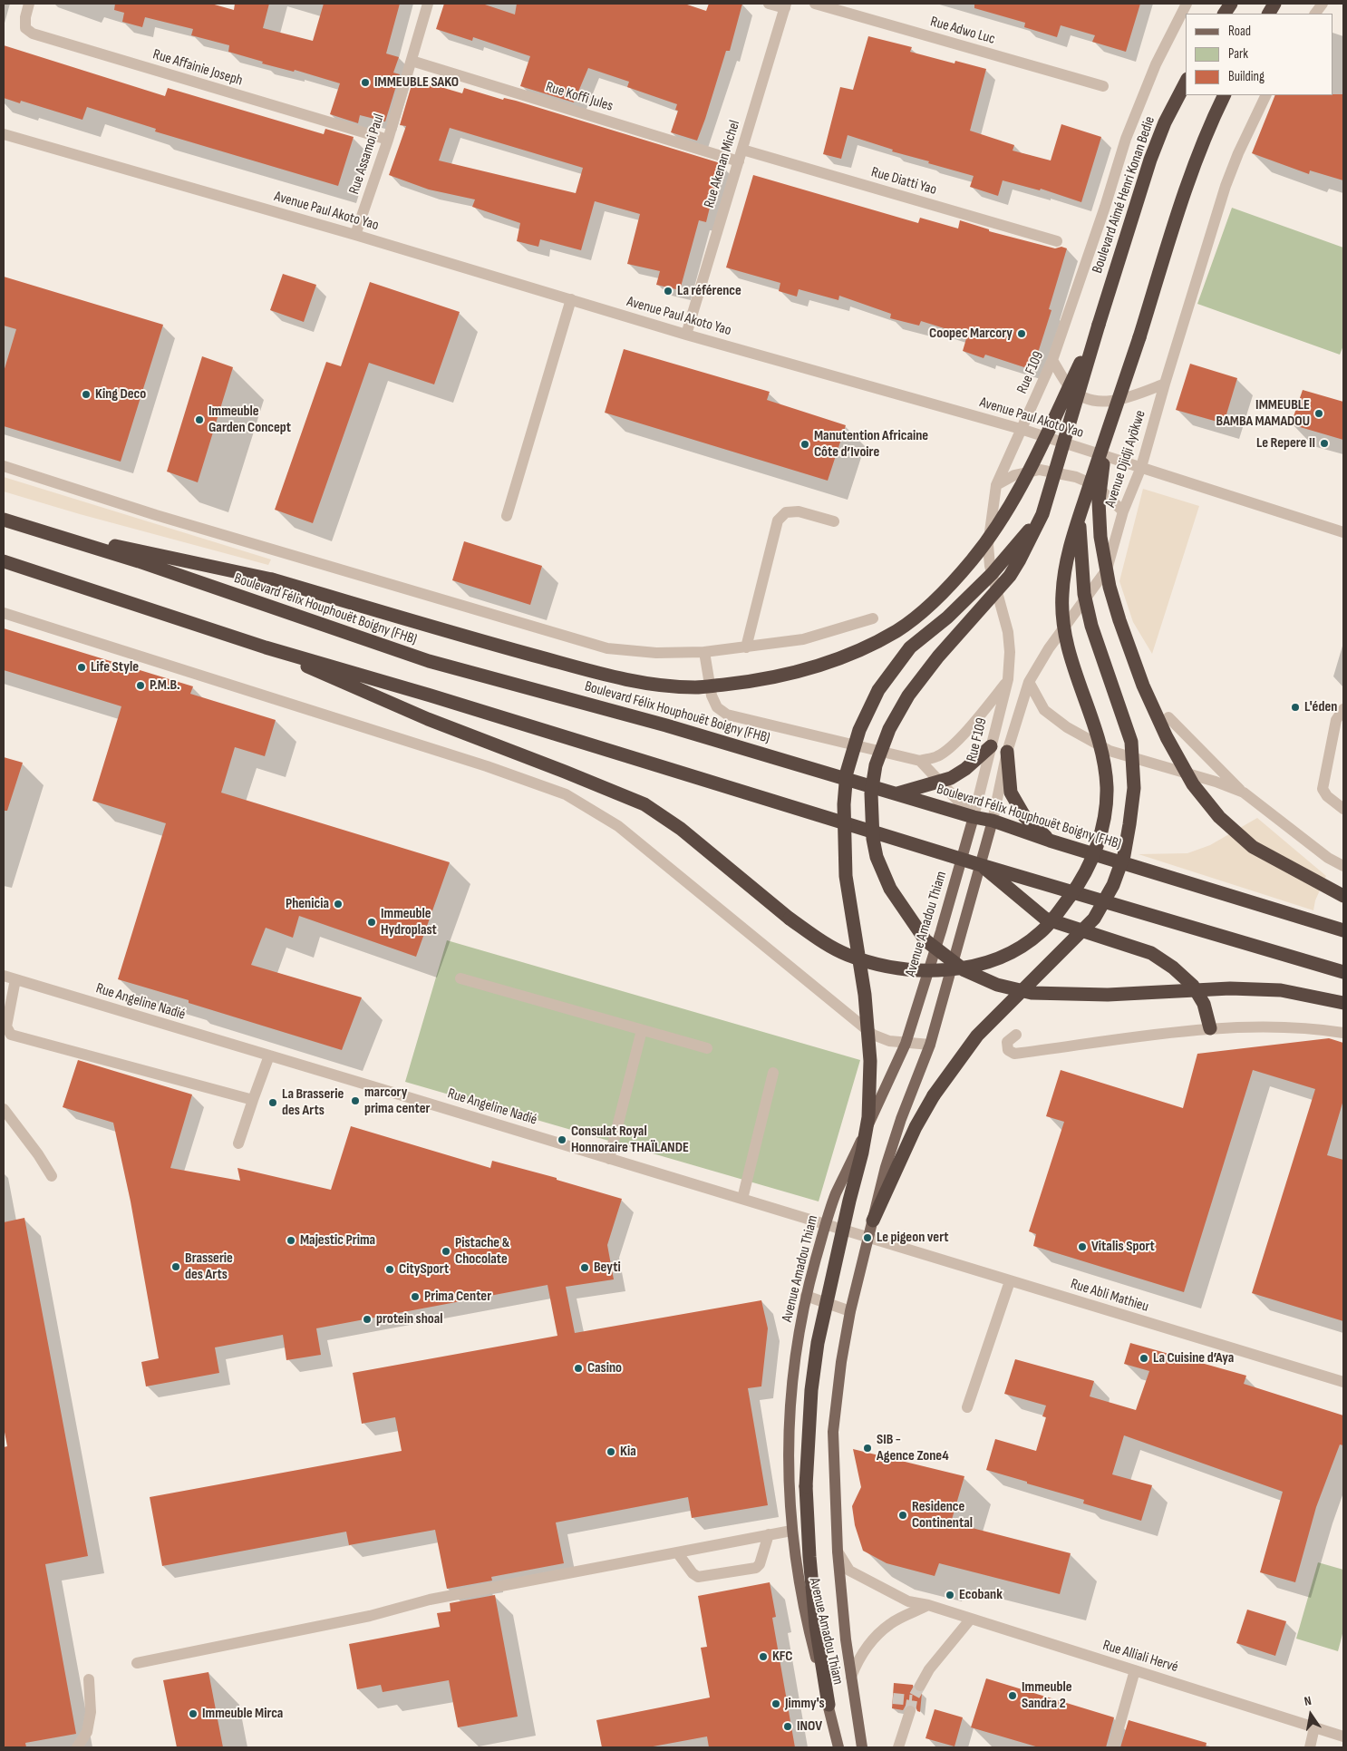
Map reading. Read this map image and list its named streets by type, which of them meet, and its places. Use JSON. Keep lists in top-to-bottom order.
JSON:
{
  "streets": {
    "highway": ["Boulevard Aimé Henri Konan Bedie", "Boulevard Félix Houphouët Boigny (FHB)"],
    "main road": ["Avenue Amadou Thiam"],
    "street": [
      "Rue Adwo Luc",
      "Rue Affainie Joseph",
      "Rue Koffi Jules",
      "Rue Assamoi Paul",
      "Rue Akenan Michel",
      "Rue Diatti Yao",
      "Avenue Paul Akoto Yao",
      "Rue F109",
      "Avenue Djidji Ayökwe",
      "Rue Angeline Nadié",
      "Rue Abli Mathieu",
      "Rue Alliali Hervé"
    ]
  },
  "crossings": [
    ["Rue Affainie Joseph", "Rue Assamoi Paul"],
    ["Rue Koffi Jules", "Rue Assamoi Paul"],
    ["Rue Koffi Jules", "Rue Akenan Michel"],
    ["Rue Assamoi Paul", "Avenue Paul Akoto Yao"],
    ["Rue Akenan Michel", "Rue Diatti Yao"],
    ["Rue Akenan Michel", "Avenue Paul Akoto Yao"],
    ["Avenue Paul Akoto Yao", "Rue F109"],
    ["Avenue Paul Akoto Yao", "Avenue Djidji Ayökwe"],
    ["Rue F109", "Boulevard Félix Houphouët Boigny (FHB)"],
    ["Rue F109", "Avenue Amadou Thiam"],
    ["Avenue Djidji Ayökwe", "Boulevard Félix Houphouët Boigny (FHB)"],
    ["Avenue Djidji Ayökwe", "Avenue Amadou Thiam"],
    ["Boulevard Félix Houphouët Boigny (FHB)", "Avenue Amadou Thiam"],
    ["Avenue Amadou Thiam", "Rue Angeline Nadié"],
    ["Avenue Amadou Thiam", "Rue Abli Mathieu"],
    ["Avenue Amadou Thiam", "Rue Alliali Hervé"],
    ["Rue Angeline Nadié", "Rue Abli Mathieu"]
  ],
  "places": [
    "IMMEUBLE SAKO",
    "La référence",
    "Coopec Marcory",
    "King Deco",
    "IMMEUBLE BAMBA MAMADOU",
    "Immeuble Garden Concept",
    "Le Repere II",
    "Manutention Africaine Côte d’Ivoire",
    "Life Style",
    "P.M.B.",
    "L'éden",
    "Phenicia",
    "Immeuble Hydroplast",
    "marcory prima center",
    "La Brasserie des Arts",
    "Consulat Royal Honnoraire THAÏLANDE",
    "Le pigeon vert",
    "Majestic Prima",
    "Vitalis Sport",
    "Pistache & Chocolate",
    "Brasserie des Arts",
    "Beyti",
    "CitySport",
    "Prima Center",
    "protein shoal",
    "La Cuisine d’Aya",
    "Casino",
    "SIB - Agence Zone4",
    "Kia",
    "Residence Continental",
    "Ecobank",
    "KFC",
    "Immeuble Sandra 2",
    "Jimmy's",
    "Immeuble Mirca",
    "INOV"
  ],
  "legend": ["Road", "Park", "Building"],
  "north": "top"
}
